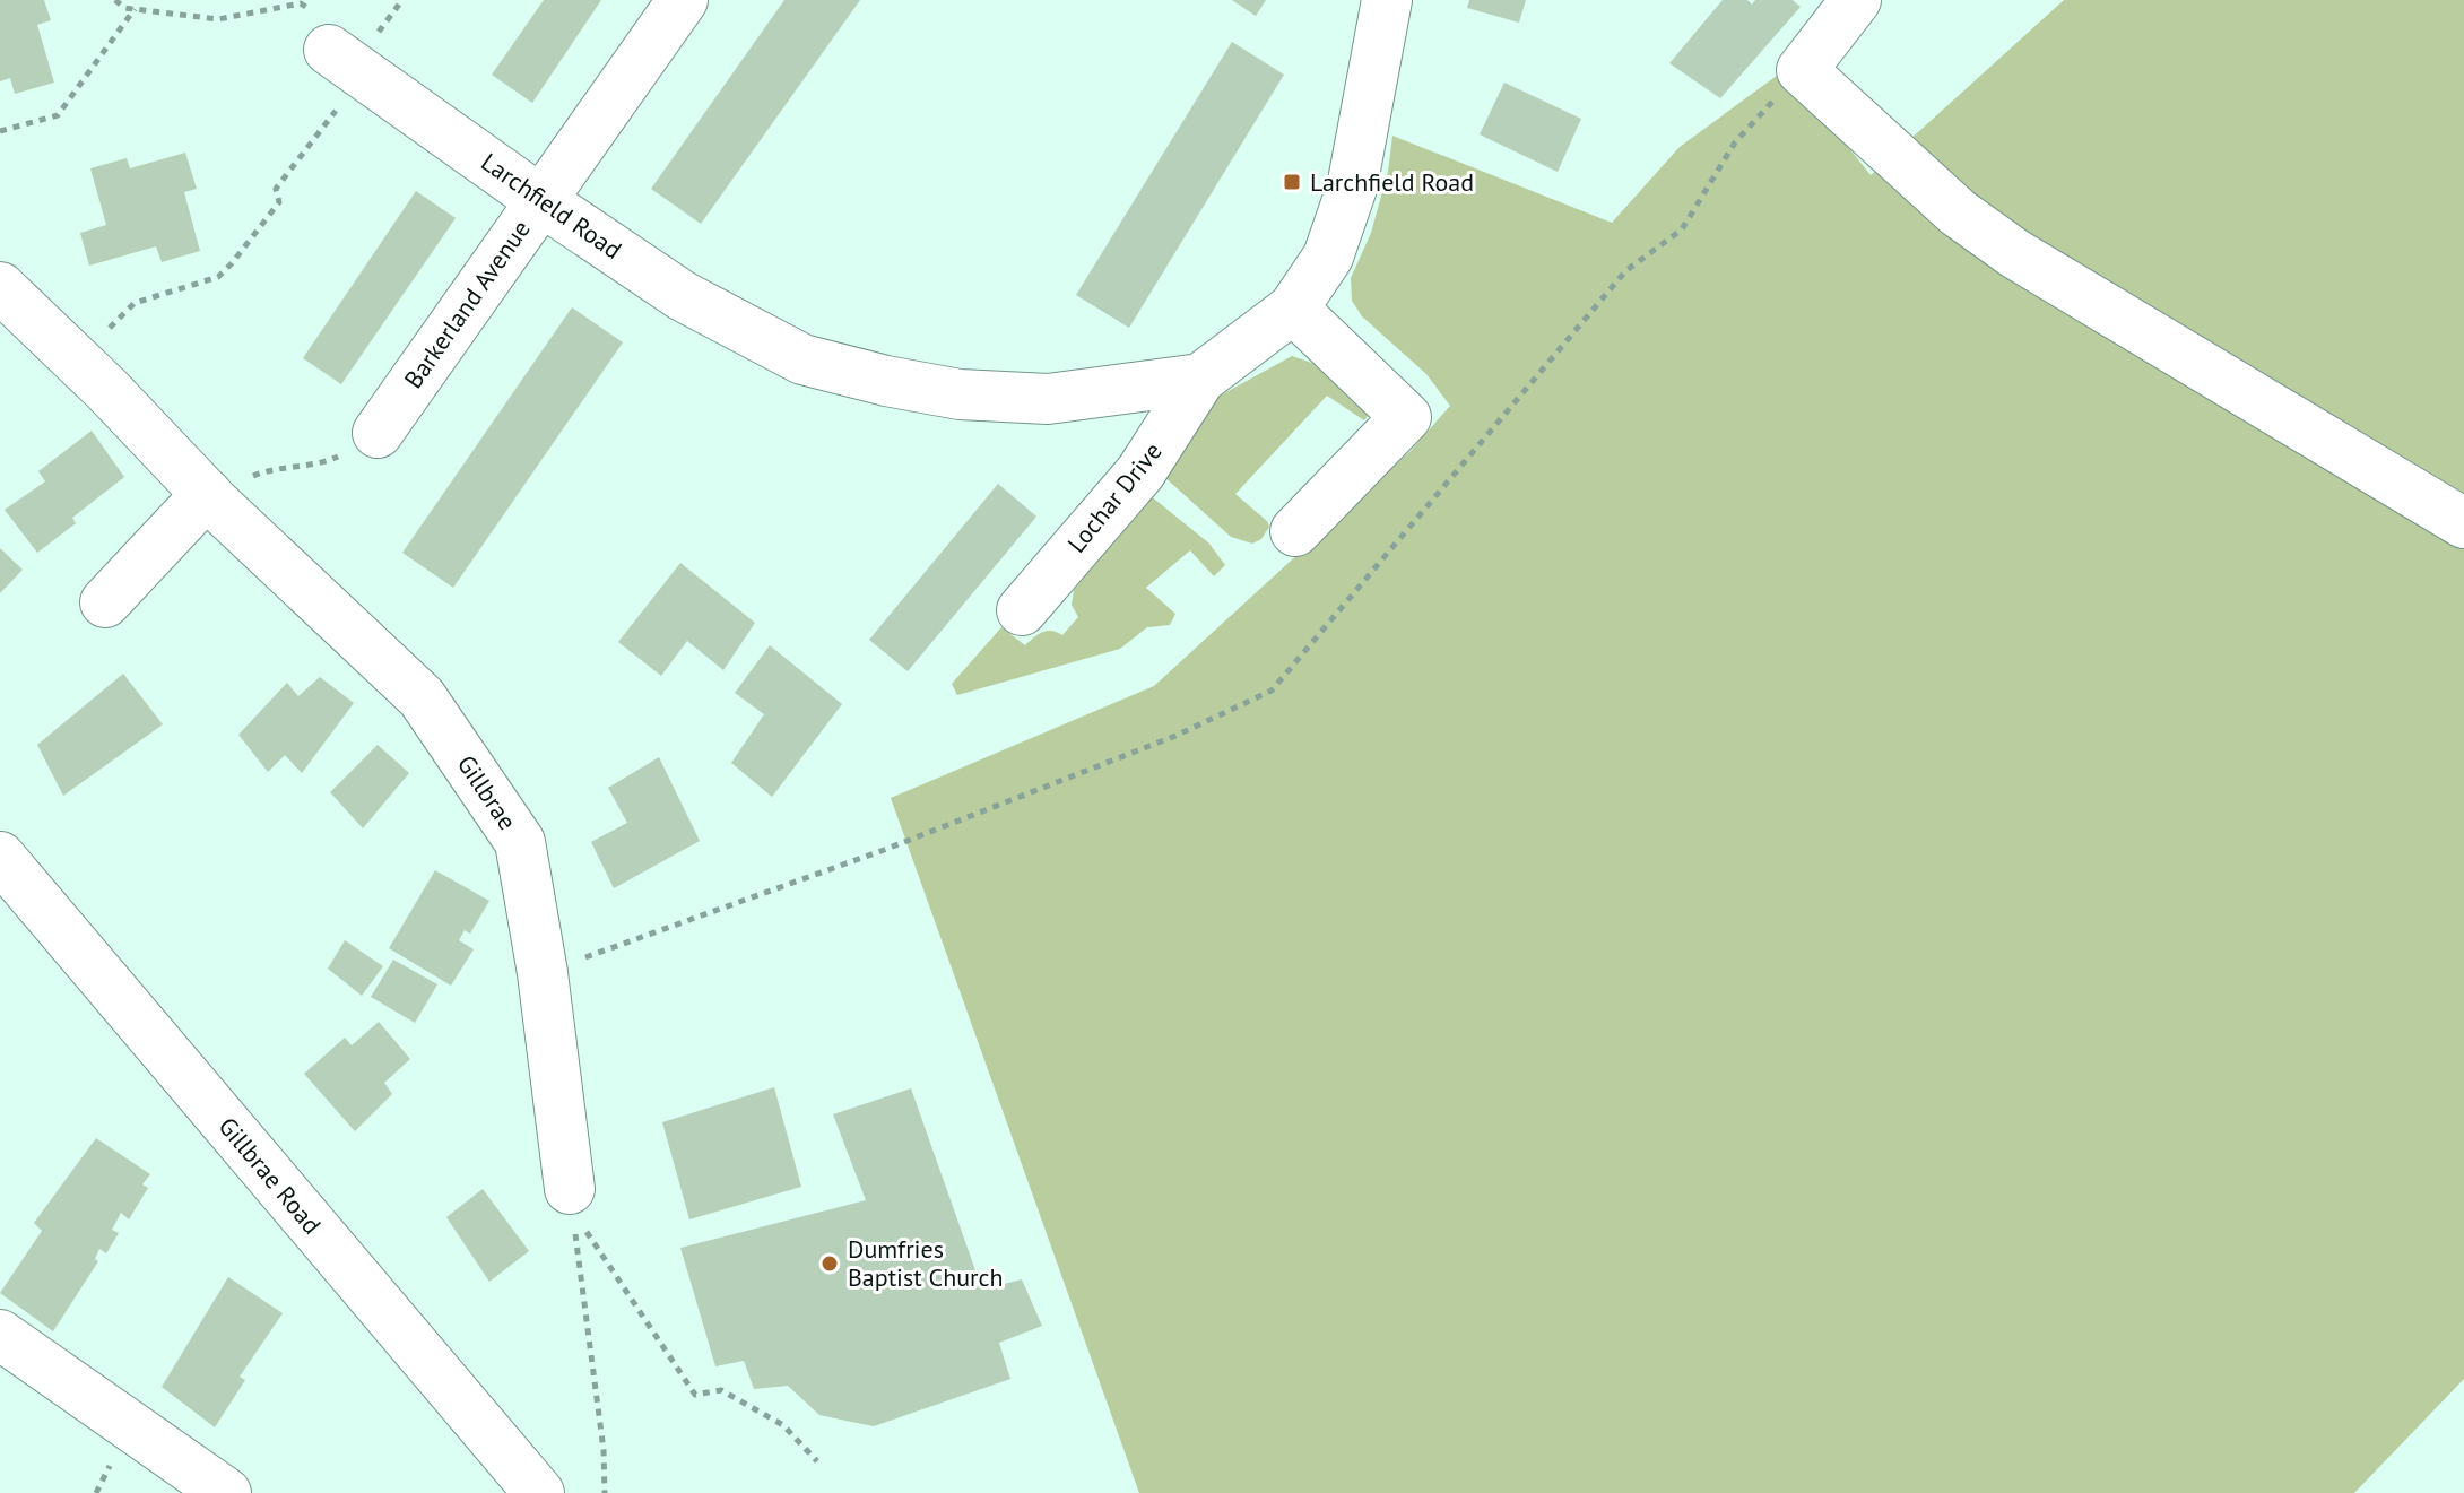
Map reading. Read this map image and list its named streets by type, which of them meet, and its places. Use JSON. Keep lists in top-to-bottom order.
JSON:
{
  "streets": {
    "street": [
      "Larchfield Road",
      "Barkerland Avenue",
      "Lochar Drive",
      "Gillbrae",
      "Gillbrae Road"
    ]
  },
  "crossings": [
    ["Larchfield Road", "Barkerland Avenue"],
    ["Larchfield Road", "Lochar Drive"]
  ],
  "places": {
    "transit": ["Larchfield Road"],
    "other": ["Dumfries Baptist Church"]
  }
}
